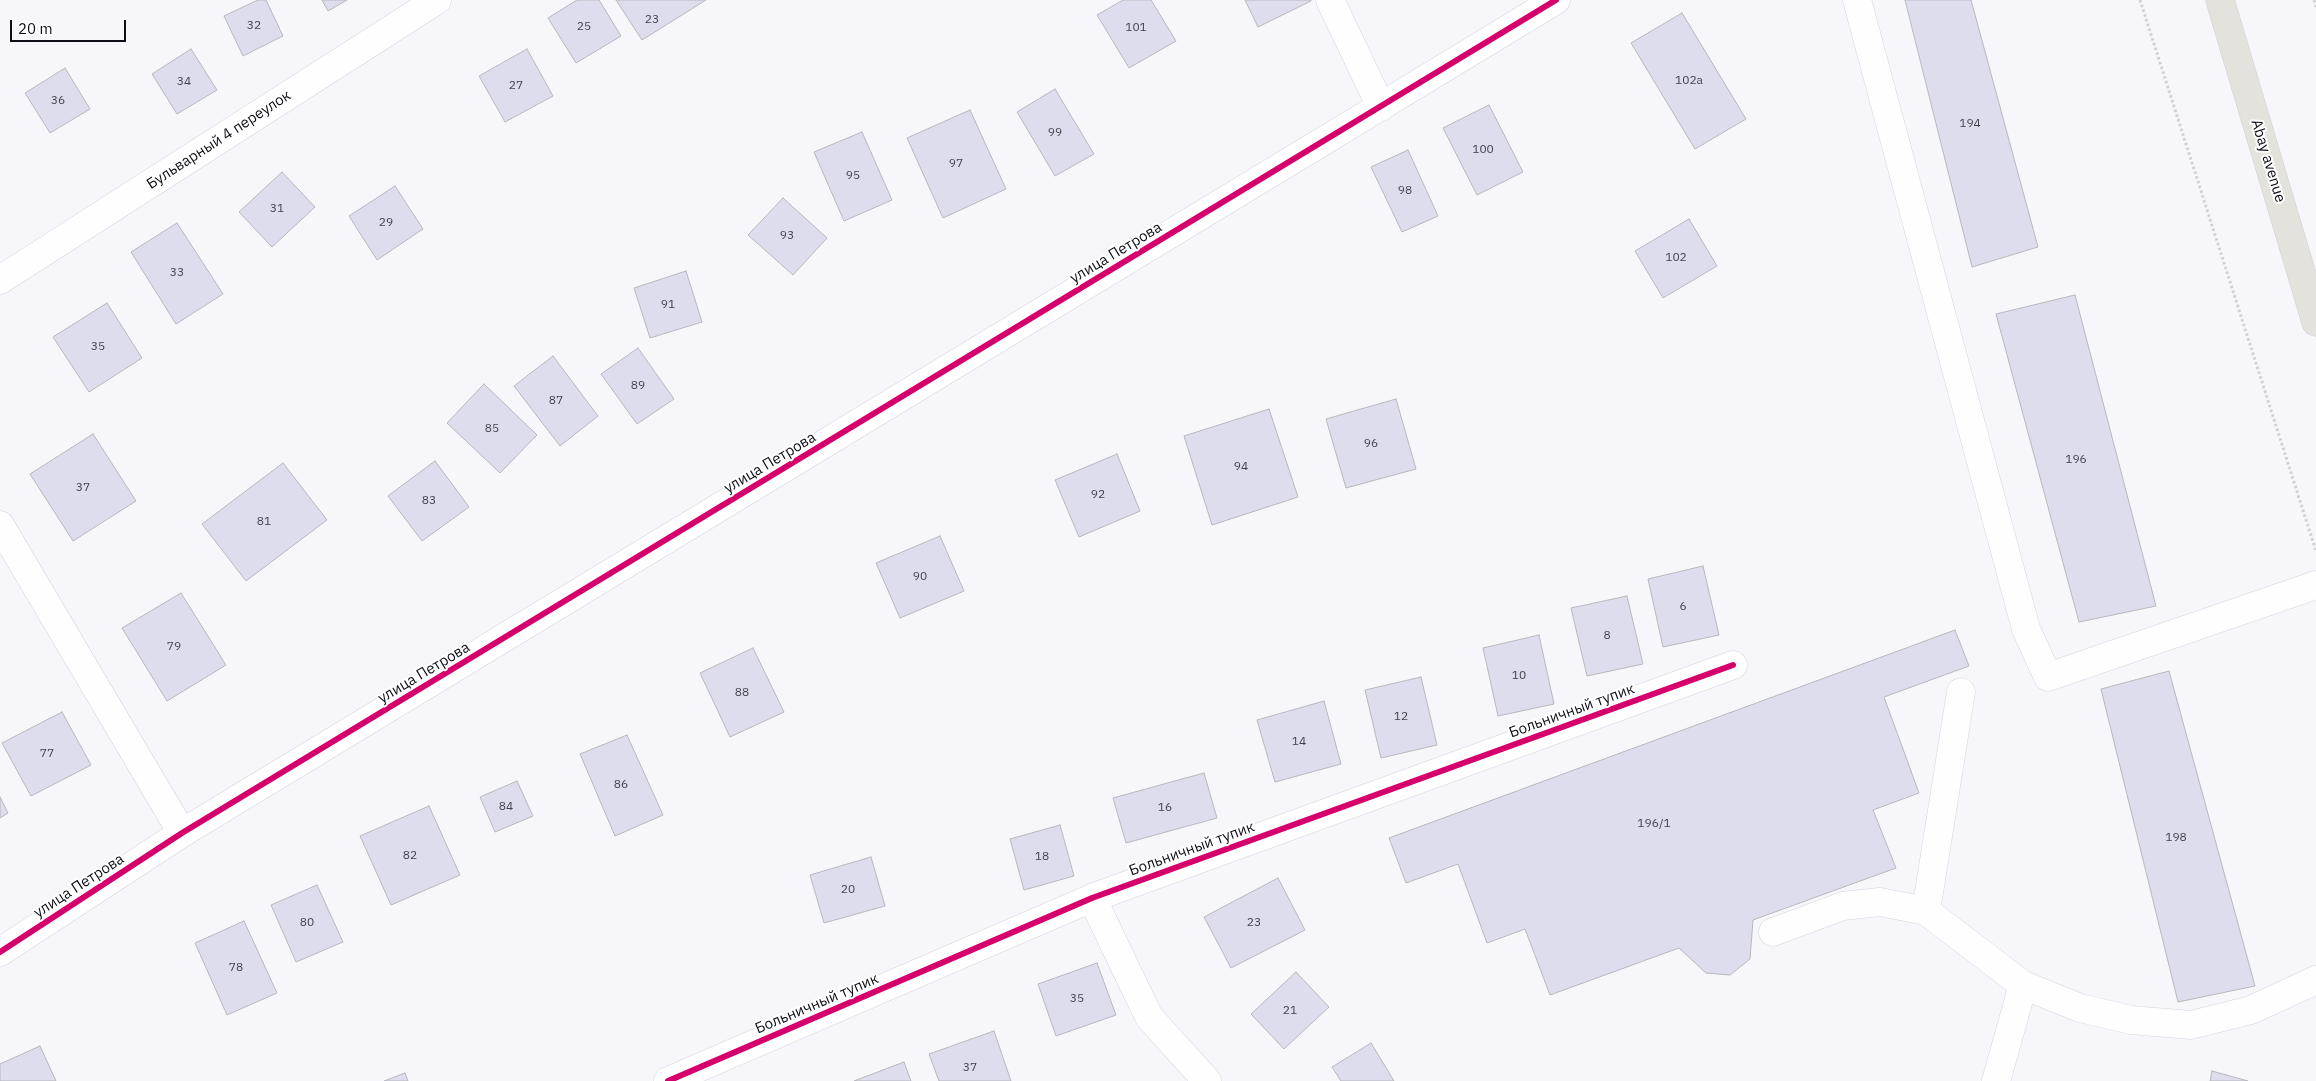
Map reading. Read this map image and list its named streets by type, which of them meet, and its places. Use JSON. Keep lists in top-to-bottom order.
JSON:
{
  "streets": {
    "main road": ["Abay avenue"],
    "street": ["Бульварный 4 переулок", "улица Петрова", "Больничный тупик"]
  },
  "house_numbers": [
    "23",
    "32",
    "25",
    "101",
    "102а",
    "34",
    "27",
    "36",
    "194",
    "99",
    "100",
    "97",
    "95",
    "98",
    "31",
    "29",
    "93",
    "102",
    "33",
    "91",
    "35",
    "89",
    "87",
    "85",
    "96",
    "196",
    "94",
    "37",
    "92",
    "83",
    "81",
    "90",
    "6",
    "8",
    "79",
    "10",
    "88",
    "12",
    "14",
    "77",
    "86",
    "84",
    "16",
    "196/1",
    "198",
    "82",
    "18",
    "20",
    "80",
    "23",
    "78",
    "35",
    "21",
    "37"
  ],
  "scale_bar": "20 m"
}
